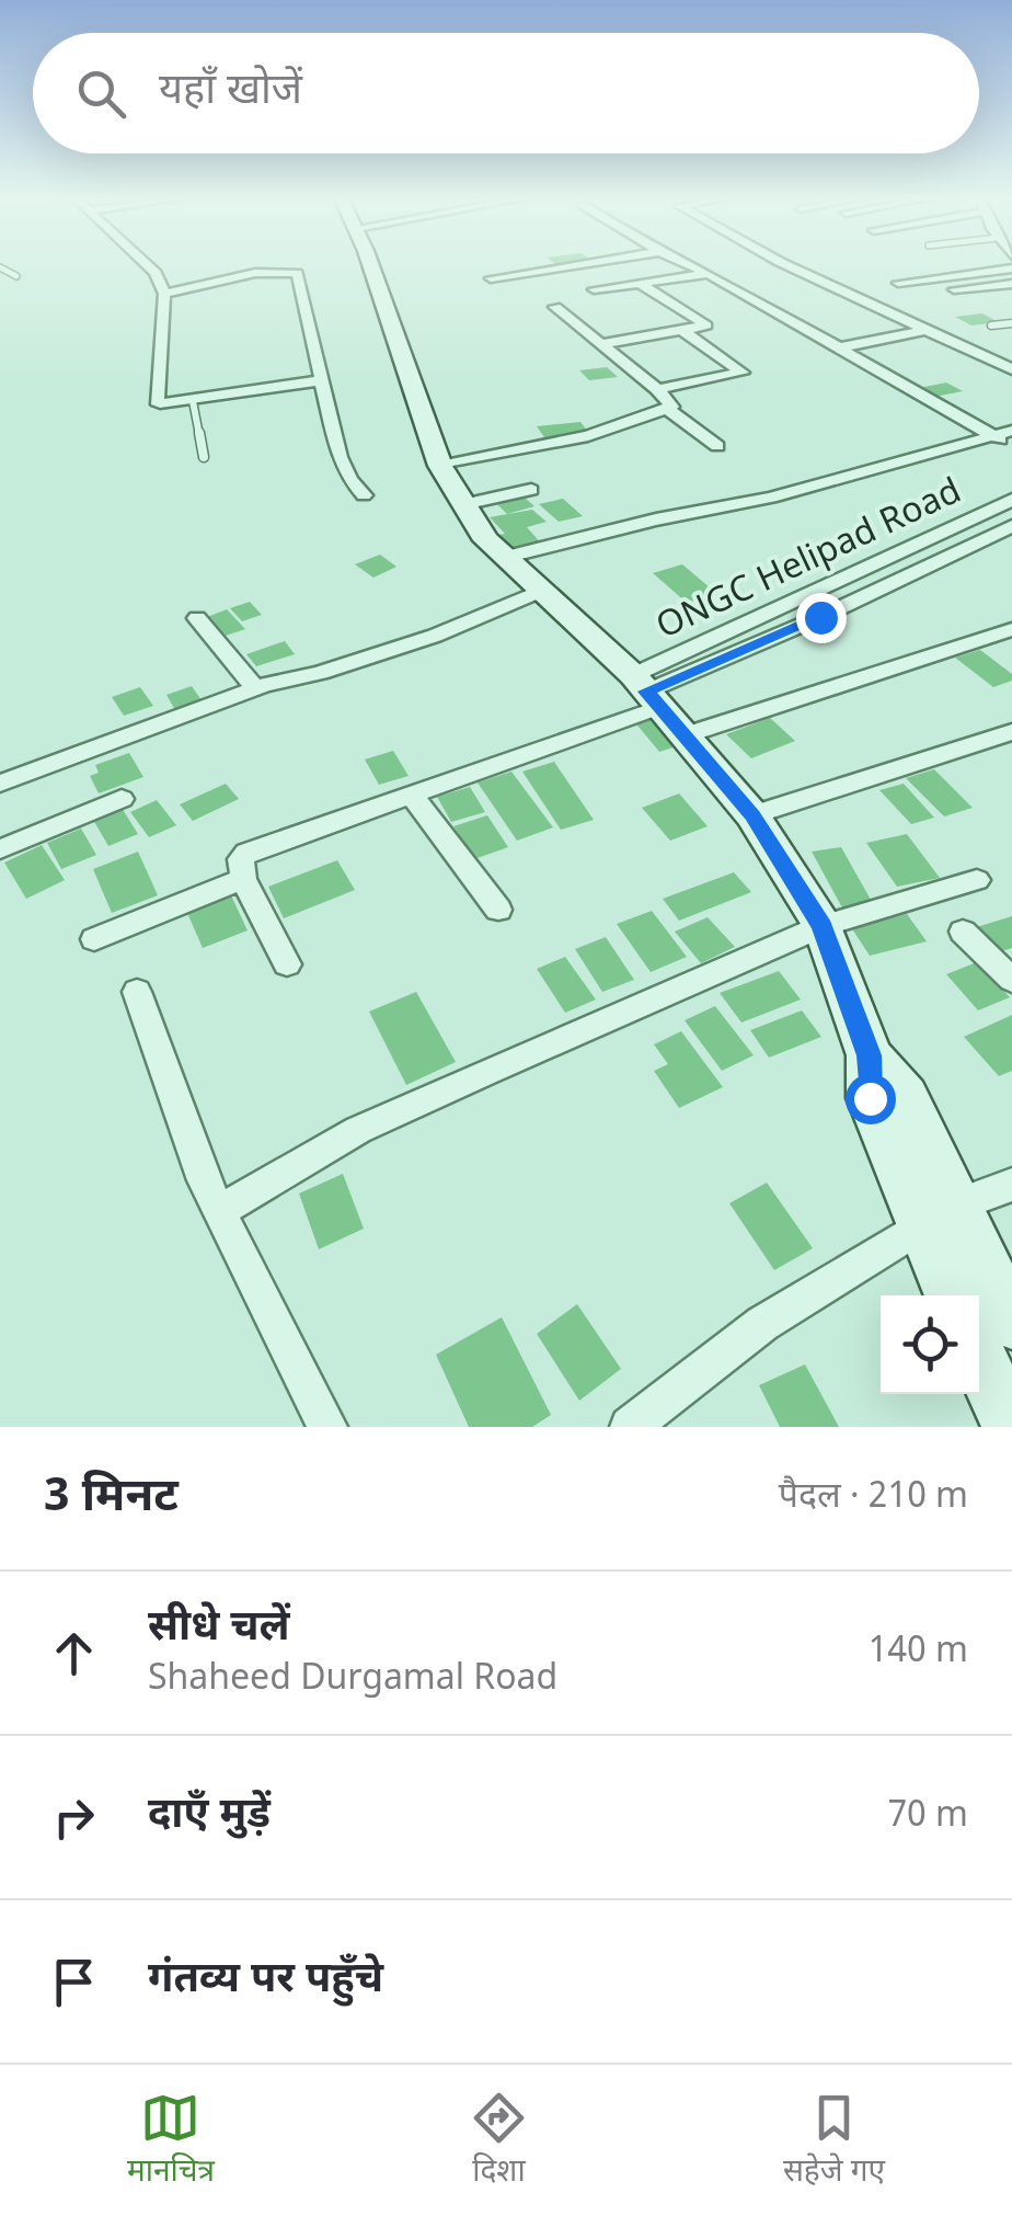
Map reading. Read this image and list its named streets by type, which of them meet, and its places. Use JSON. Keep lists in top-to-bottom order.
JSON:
{
  "streets": {
    "street": ["ONGC Helipad Road"]
  },
  "page": {
    "search": "यहाँ खोजें",
    "heading": ["3 मिनट", "पैदल · 210 m"],
    "list": [
      ["सीधे चलें", "Shaheed Durgamal Road", "140 m"],
      ["दाएँ मुड़ें", "70 m"],
      "गंतव्य पर पहुँचे"
    ],
    "nav": ["मानचित्र", "दिशा", "सहेजे गए"]
  }
}
